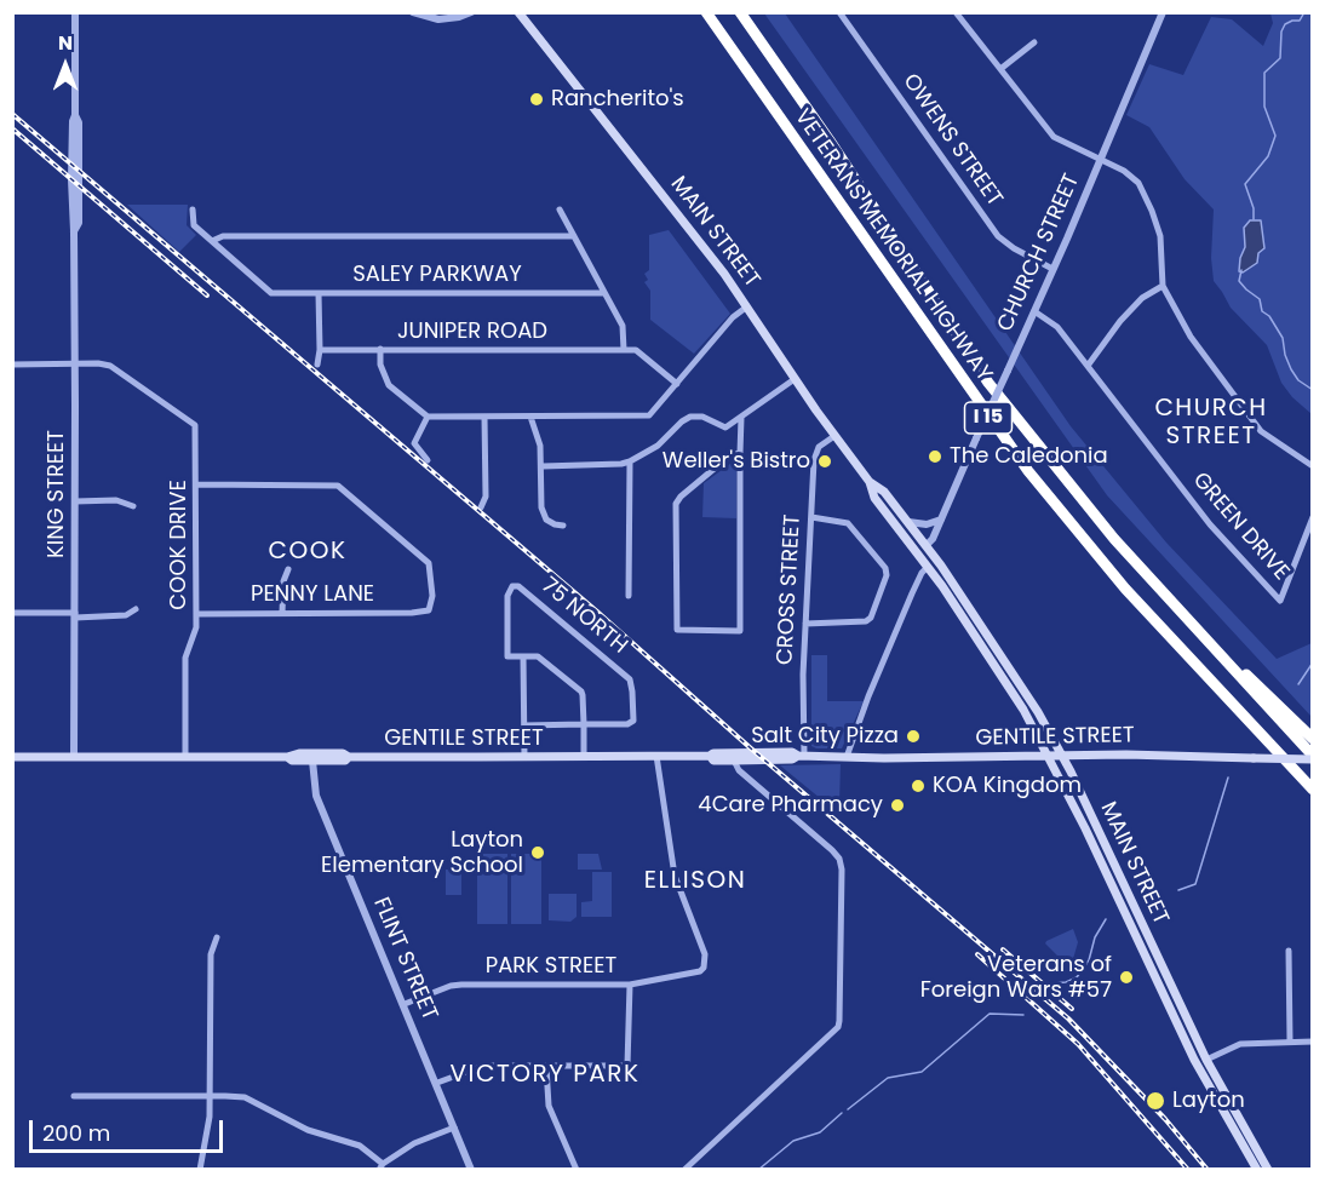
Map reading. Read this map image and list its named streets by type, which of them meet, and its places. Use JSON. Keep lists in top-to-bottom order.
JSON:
{
  "streets": {
    "highway": ["VETERANS MEMORIAL HIGHWAY", "I 15"],
    "main road": ["MAIN STREET", "GENTILE STREET"],
    "street": [
      "OWENS STREET",
      "CHURCH STREET",
      "SALEY PARKWAY",
      "JUNIPER ROAD",
      "KING STREET",
      "GREEN DRIVE",
      "COOK DRIVE",
      "CROSS STREET",
      "PENNY LANE",
      "75 NORTH",
      "FLINT STREET",
      "PARK STREET"
    ]
  },
  "crossings": [
    ["OWENS STREET", "CHURCH STREET"],
    ["MAIN STREET", "CHURCH STREET"],
    ["MAIN STREET", "CROSS STREET"],
    ["MAIN STREET", "GENTILE STREET"],
    ["VETERANS MEMORIAL HIGHWAY", "GENTILE STREET"],
    ["CHURCH STREET", "GREEN DRIVE"],
    ["KING STREET", "COOK DRIVE"],
    ["KING STREET", "GENTILE STREET"],
    ["COOK DRIVE", "PENNY LANE"],
    ["COOK DRIVE", "GENTILE STREET"],
    ["CROSS STREET", "GENTILE STREET"],
    ["GENTILE STREET", "FLINT STREET"],
    ["GENTILE STREET", "PARK STREET"],
    ["FLINT STREET", "PARK STREET"]
  ],
  "districts": [
    "CHURCH STREET",
    "COOK",
    "ELLISON",
    "VICTORY PARK"
  ],
  "places": [
    "Rancherito's",
    "The Caledonia",
    "Weller's Bistro",
    "Salt City Pizza",
    "KOA Kingdom",
    "4Care Pharmacy",
    "Layton Elementary School",
    "Veterans of Foreign Wars #57",
    "Layton"
  ],
  "scale_bar": "200 m",
  "north": "top"
}
